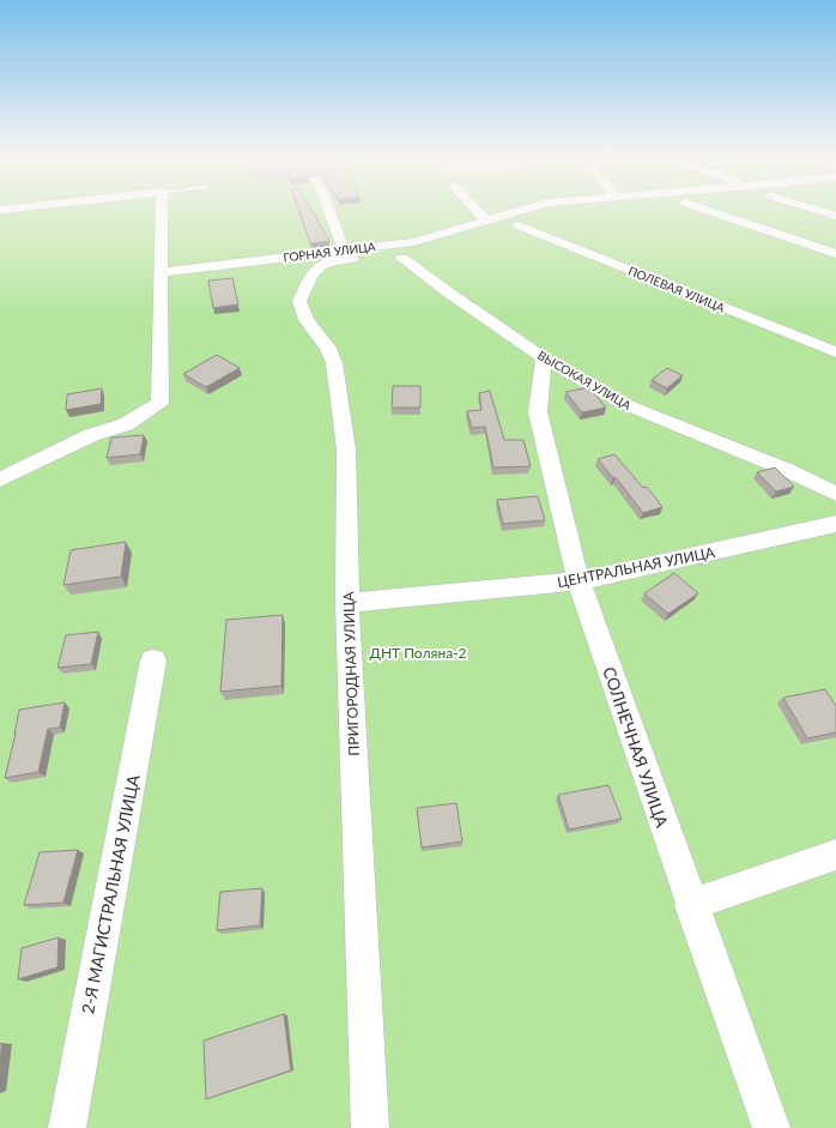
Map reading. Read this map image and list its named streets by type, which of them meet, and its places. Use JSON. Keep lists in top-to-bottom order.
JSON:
{
  "streets": {
    "street": [
      "ГОРНАЯ УЛИЦА",
      "ПОЛЕВАЯ УЛИЦА",
      "ВЫСОКАЯ УЛИЦА",
      "ЦЕНТРАЛЬНАЯ УЛИЦА",
      "ПРИГОРОДНАЯ УЛИЦА",
      "СОЛНЕЧНАЯ УЛИЦА",
      "2-Я МАГИСТРАЛЬНАЯ УЛИЦА"
    ]
  },
  "crossings": [
    ["ГОРНАЯ УЛИЦА", "ВЫСОКАЯ УЛИЦА"],
    ["ГОРНАЯ УЛИЦА", "ПРИГОРОДНАЯ УЛИЦА"],
    ["ВЫСОКАЯ УЛИЦА", "ПРИГОРОДНАЯ УЛИЦА"],
    ["ВЫСОКАЯ УЛИЦА", "СОЛНЕЧНАЯ УЛИЦА"],
    ["ЦЕНТРАЛЬНАЯ УЛИЦА", "ПРИГОРОДНАЯ УЛИЦА"],
    ["ЦЕНТРАЛЬНАЯ УЛИЦА", "СОЛНЕЧНАЯ УЛИЦА"]
  ],
  "parks": ["ДНТ Поляна-2"]
}
